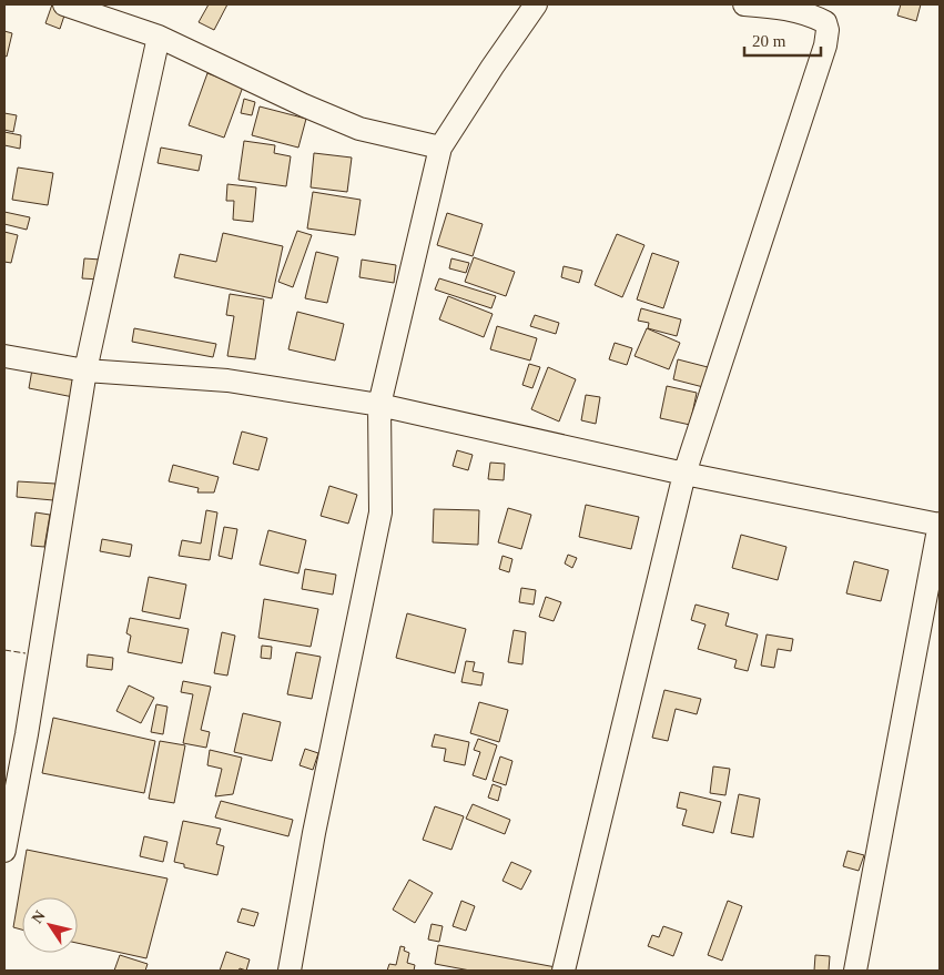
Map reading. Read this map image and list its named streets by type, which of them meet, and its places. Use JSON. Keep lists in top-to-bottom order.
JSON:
{
  "scale_bar": "20 m",
  "north": "top left"
}
